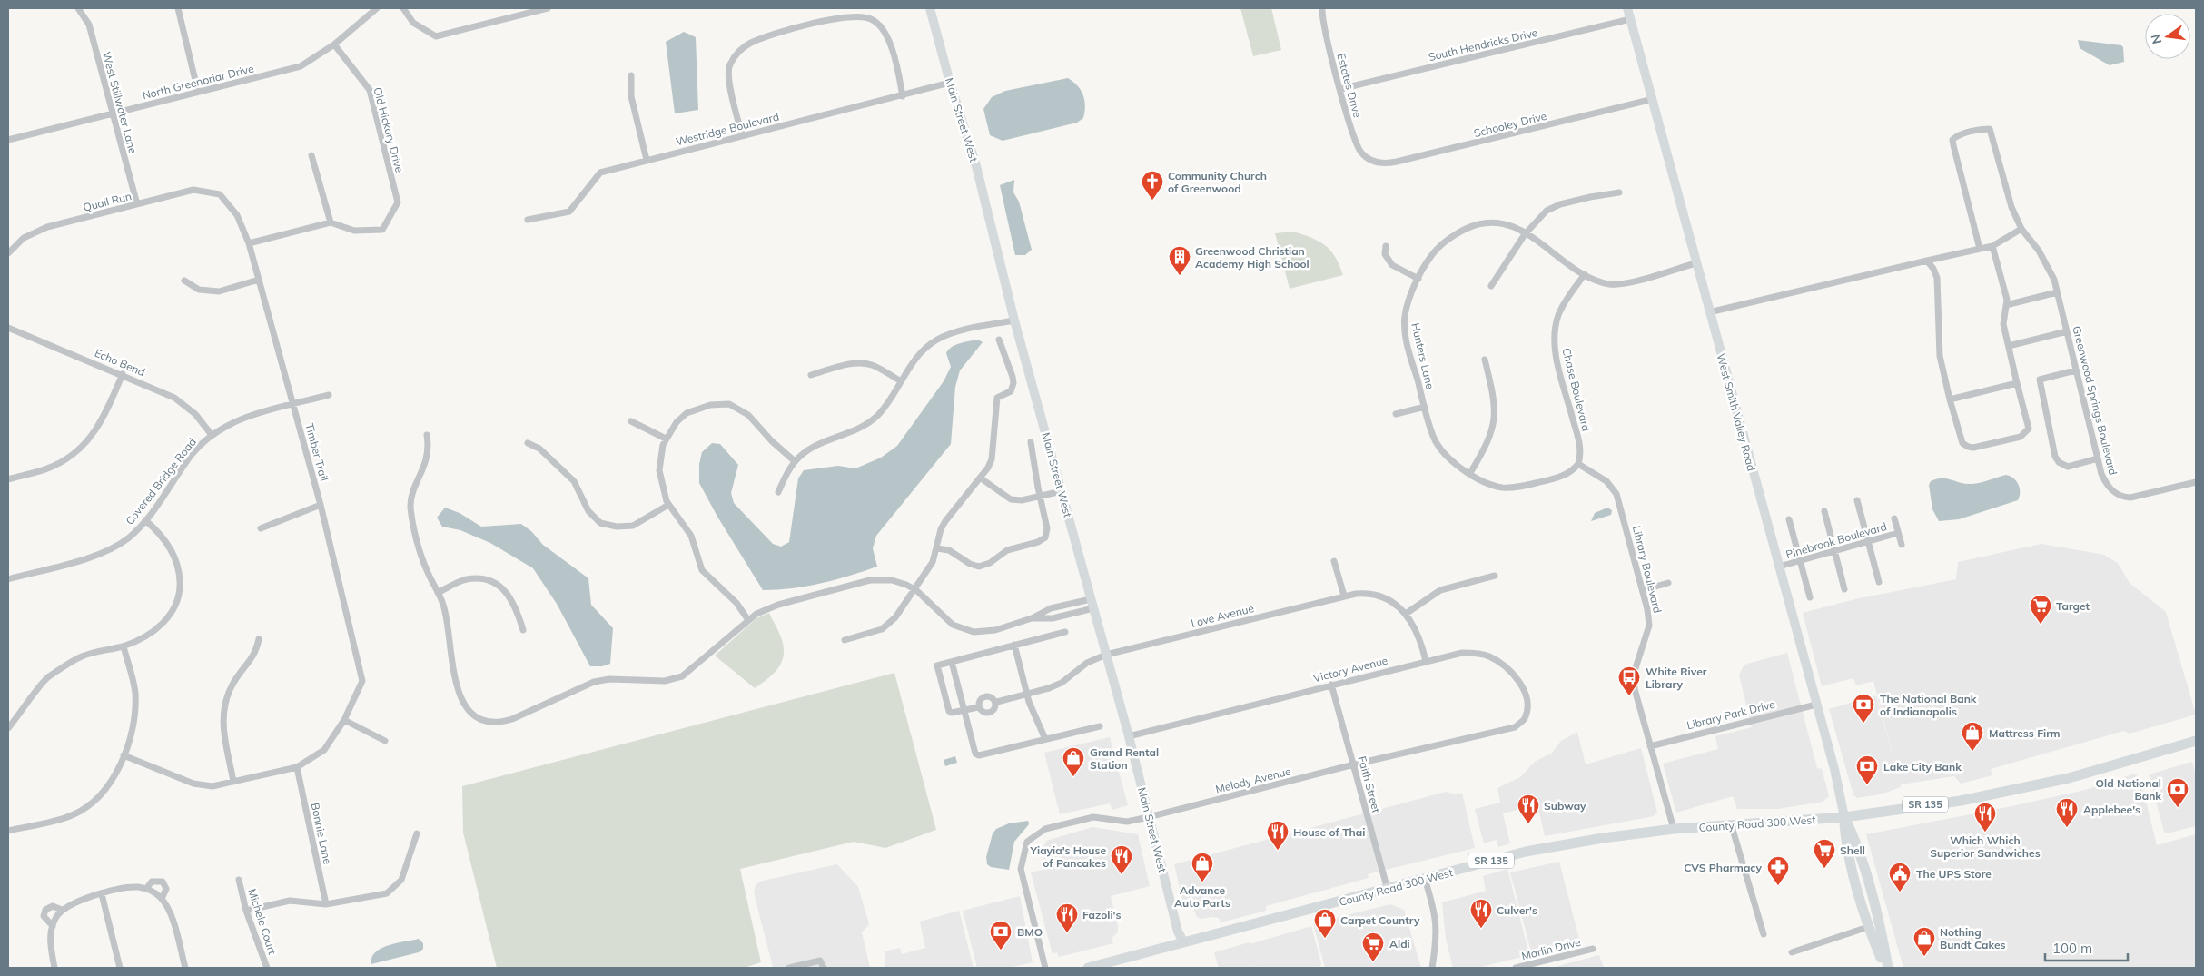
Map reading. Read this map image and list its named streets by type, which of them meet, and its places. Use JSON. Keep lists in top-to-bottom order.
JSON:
{
  "streets": {
    "main road": [
      "Main Street West",
      "West Smith Valley Road",
      "SR 135",
      "County Road 300 West"
    ],
    "street": [
      "South Hendricks Drive",
      "North Greenbriar Drive",
      "Estates Drive",
      "West Stillwater Lane",
      "Schooley Drive",
      "Westridge Boulevard",
      "Old Hickory Drive",
      "Quail Run",
      "Hunters Lane",
      "Echo Bend",
      "Chase Boulevard",
      "Greenwood Springs Boulevard",
      "Timber Trail",
      "Covered Bridge Road",
      "Pinebrook Boulevard",
      "Library Boulevard",
      "Love Avenue",
      "Victory Avenue",
      "Library Park Drive",
      "Melody Avenue",
      "Faith Street",
      "Bonnie Lane",
      "Michele Court",
      "Marlin Drive"
    ]
  },
  "crossings": [
    ["South Hendricks Drive", "Estates Drive"],
    ["South Hendricks Drive", "West Smith Valley Road"],
    ["North Greenbriar Drive", "West Stillwater Lane"],
    ["North Greenbriar Drive", "Old Hickory Drive"],
    ["Estates Drive", "Schooley Drive"],
    ["West Stillwater Lane", "Quail Run"],
    ["Main Street West", "Westridge Boulevard"],
    ["Main Street West", "Love Avenue"],
    ["Main Street West", "Victory Avenue"],
    ["Main Street West", "Melody Avenue"],
    ["Main Street West", "County Road 300 West"],
    ["Schooley Drive", "West Smith Valley Road"],
    ["Quail Run", "Timber Trail"],
    ["Hunters Lane", "Chase Boulevard"],
    ["Hunters Lane", "West Smith Valley Road"],
    ["Hunters Lane", "Library Boulevard"],
    ["Echo Bend", "Covered Bridge Road"],
    ["Chase Boulevard", "Library Boulevard"],
    ["West Smith Valley Road", "Pinebrook Boulevard"],
    ["West Smith Valley Road", "Library Park Drive"],
    ["West Smith Valley Road", "SR 135"],
    ["West Smith Valley Road", "County Road 300 West"],
    ["Timber Trail", "Covered Bridge Road"],
    ["Timber Trail", "Bonnie Lane"],
    ["Library Boulevard", "Library Park Drive"],
    ["Library Boulevard", "County Road 300 West"],
    ["Love Avenue", "Victory Avenue"],
    ["Victory Avenue", "Melody Avenue"],
    ["Victory Avenue", "Faith Street"],
    ["Melody Avenue", "Faith Street"],
    ["Faith Street", "County Road 300 West"],
    ["SR 135", "County Road 300 West"]
  ],
  "places": {
    "church": ["Community Church of Greenwood"],
    "building": ["Greenwood Christian Academy High School"],
    "supermarket": ["Target", "Shell", "Aldi"],
    "bus stop": ["White River Library"],
    "bank": [
      "The National Bank of Indianapolis",
      "Lake City Bank",
      "Old National Bank",
      "BMO"
    ],
    "shop": [
      "Mattress Firm",
      "Grand Rental Station",
      "Advance Auto Parts",
      "Carpet Country",
      "Nothing Bundt Cakes"
    ],
    "restaurant": [
      "Subway",
      "Applebee's",
      "Which Which Superior Sandwiches",
      "House of Thai",
      "Yiayia's House of Pancakes",
      "Culver's",
      "Fazoli's"
    ],
    "pharmacy": ["CVS Pharmacy"],
    "public building": ["The UPS Store"]
  },
  "scale_bar": "100 m",
  "north": "left"
}
